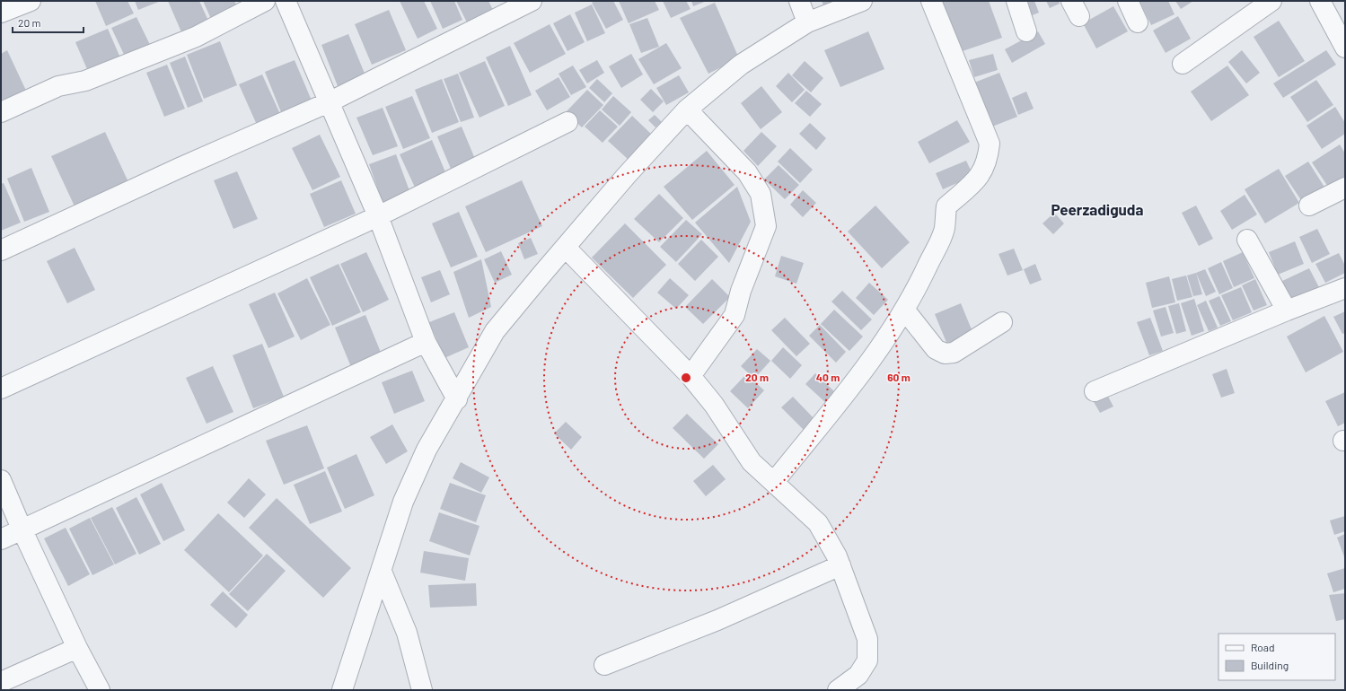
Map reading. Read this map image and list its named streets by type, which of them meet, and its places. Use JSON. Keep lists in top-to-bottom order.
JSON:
{
  "districts": ["Peerzadiguda"],
  "legend": ["Road", "Building"],
  "scale_bar": "20 m",
  "rings": ["20 m", "40 m", "60 m"]
}
